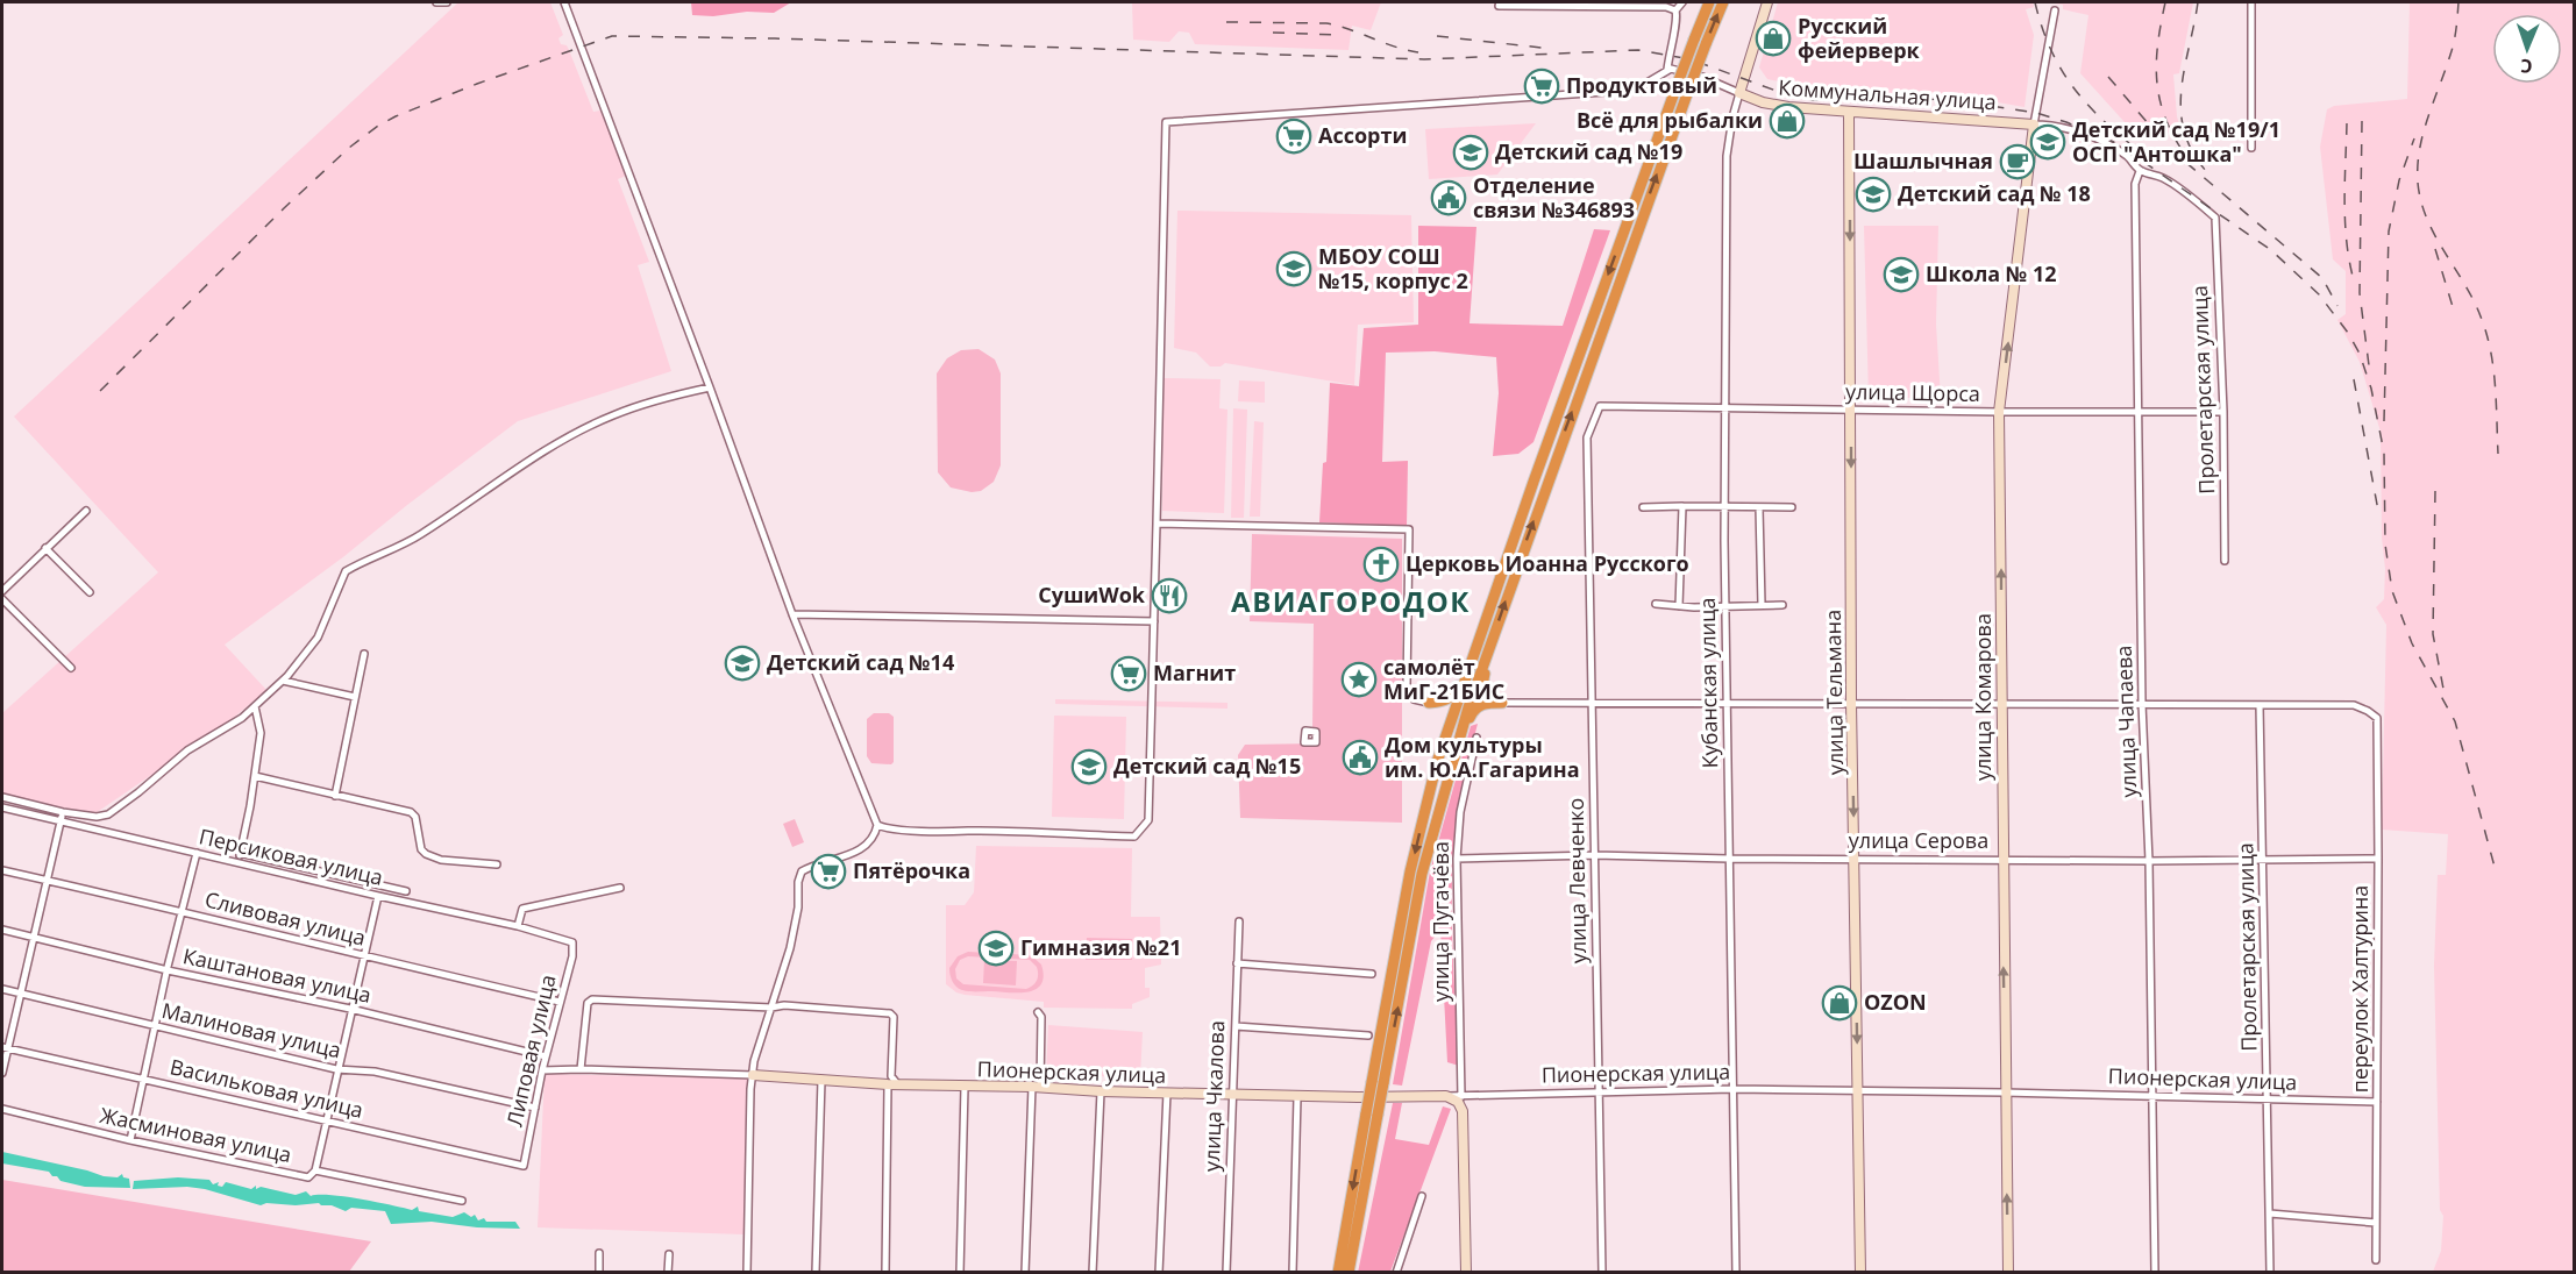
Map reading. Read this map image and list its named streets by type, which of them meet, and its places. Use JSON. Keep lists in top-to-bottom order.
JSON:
{
  "streets": {
    "street": [
      "Коммунальная улица",
      "Пролетарская улица",
      "улица Щорса",
      "Кубанская улица",
      "улица Тельмана",
      "улица Комарова",
      "улица Чапаева",
      "улица Серова",
      "Персиковая улица",
      "улица Левченко",
      "Сливовая улица",
      "улица Пугачёва",
      "Каштановая улица",
      "переулок Халтурина",
      "Малиновая улица",
      "Липовая улица",
      "Пионерская улица",
      "Васильковая улица",
      "улица Чкалова",
      "Жасминовая улица"
    ]
  },
  "crossings": [
    ["Коммунальная улица", "Кубанская улица"],
    ["Коммунальная улица", "улица Тельмана"],
    ["Коммунальная улица", "улица Комарова"],
    ["Пролетарская улица", "улица Щорса"],
    ["Пролетарская улица", "улица Чапаева"],
    ["Пролетарская улица", "улица Серова"],
    ["Пролетарская улица", "переулок Халтурина"],
    ["Пролетарская улица", "Пионерская улица"],
    ["улица Щорса", "Кубанская улица"],
    ["улица Щорса", "улица Тельмана"],
    ["улица Щорса", "улица Комарова"],
    ["улица Щорса", "улица Чапаева"],
    ["улица Щорса", "улица Левченко"],
    ["Кубанская улица", "улица Серова"],
    ["Кубанская улица", "Пионерская улица"],
    ["улица Тельмана", "улица Серова"],
    ["улица Тельмана", "Пионерская улица"],
    ["улица Комарова", "улица Серова"],
    ["улица Комарова", "Пионерская улица"],
    ["улица Чапаева", "улица Серова"],
    ["улица Чапаева", "Пионерская улица"],
    ["улица Серова", "улица Левченко"],
    ["улица Серова", "улица Пугачёва"],
    ["улица Серова", "переулок Халтурина"],
    ["Персиковая улица", "Липовая улица"],
    ["улица Левченко", "Пионерская улица"],
    ["Сливовая улица", "Липовая улица"],
    ["улица Пугачёва", "Пионерская улица"],
    ["Каштановая улица", "Липовая улица"],
    ["переулок Халтурина", "Пионерская улица"],
    ["Малиновая улица", "Липовая улица"],
    ["Липовая улица", "Пионерская улица"],
    ["Липовая улица", "Васильковая улица"],
    ["Пионерская улица", "улица Чкалова"]
  ],
  "one_way": ["улица Тельмана", "улица Комарова"],
  "districts": ["АВИАГОРОДОК"],
  "places": {
    "shop": ["Русский фейерверк", "Всё для рыбалки", "OZON"],
    "supermarket": [
      "Продуктовый",
      "Ассорти",
      "Магнит",
      "Пятёрочка"
    ],
    "school or university": [
      "Детский сад №19/1 ОСП \"Антошка\"",
      "Детский сад №19",
      "Детский сад № 18",
      "МБОУ СОШ №15, корпус 2",
      "Школа № 12",
      "Детский сад №14",
      "Детский сад №15",
      "Гимназия №21"
    ],
    "cafe": ["Шашлычная"],
    "public building": ["Отделение связи №346893", "Дом культуры им. Ю.А.Гагарина"],
    "church": ["Церковь Иоанна Русского"],
    "restaurant": ["СушиWok"],
    "place": ["самолёт МиГ-21БИС"]
  },
  "north": "bottom"
}
